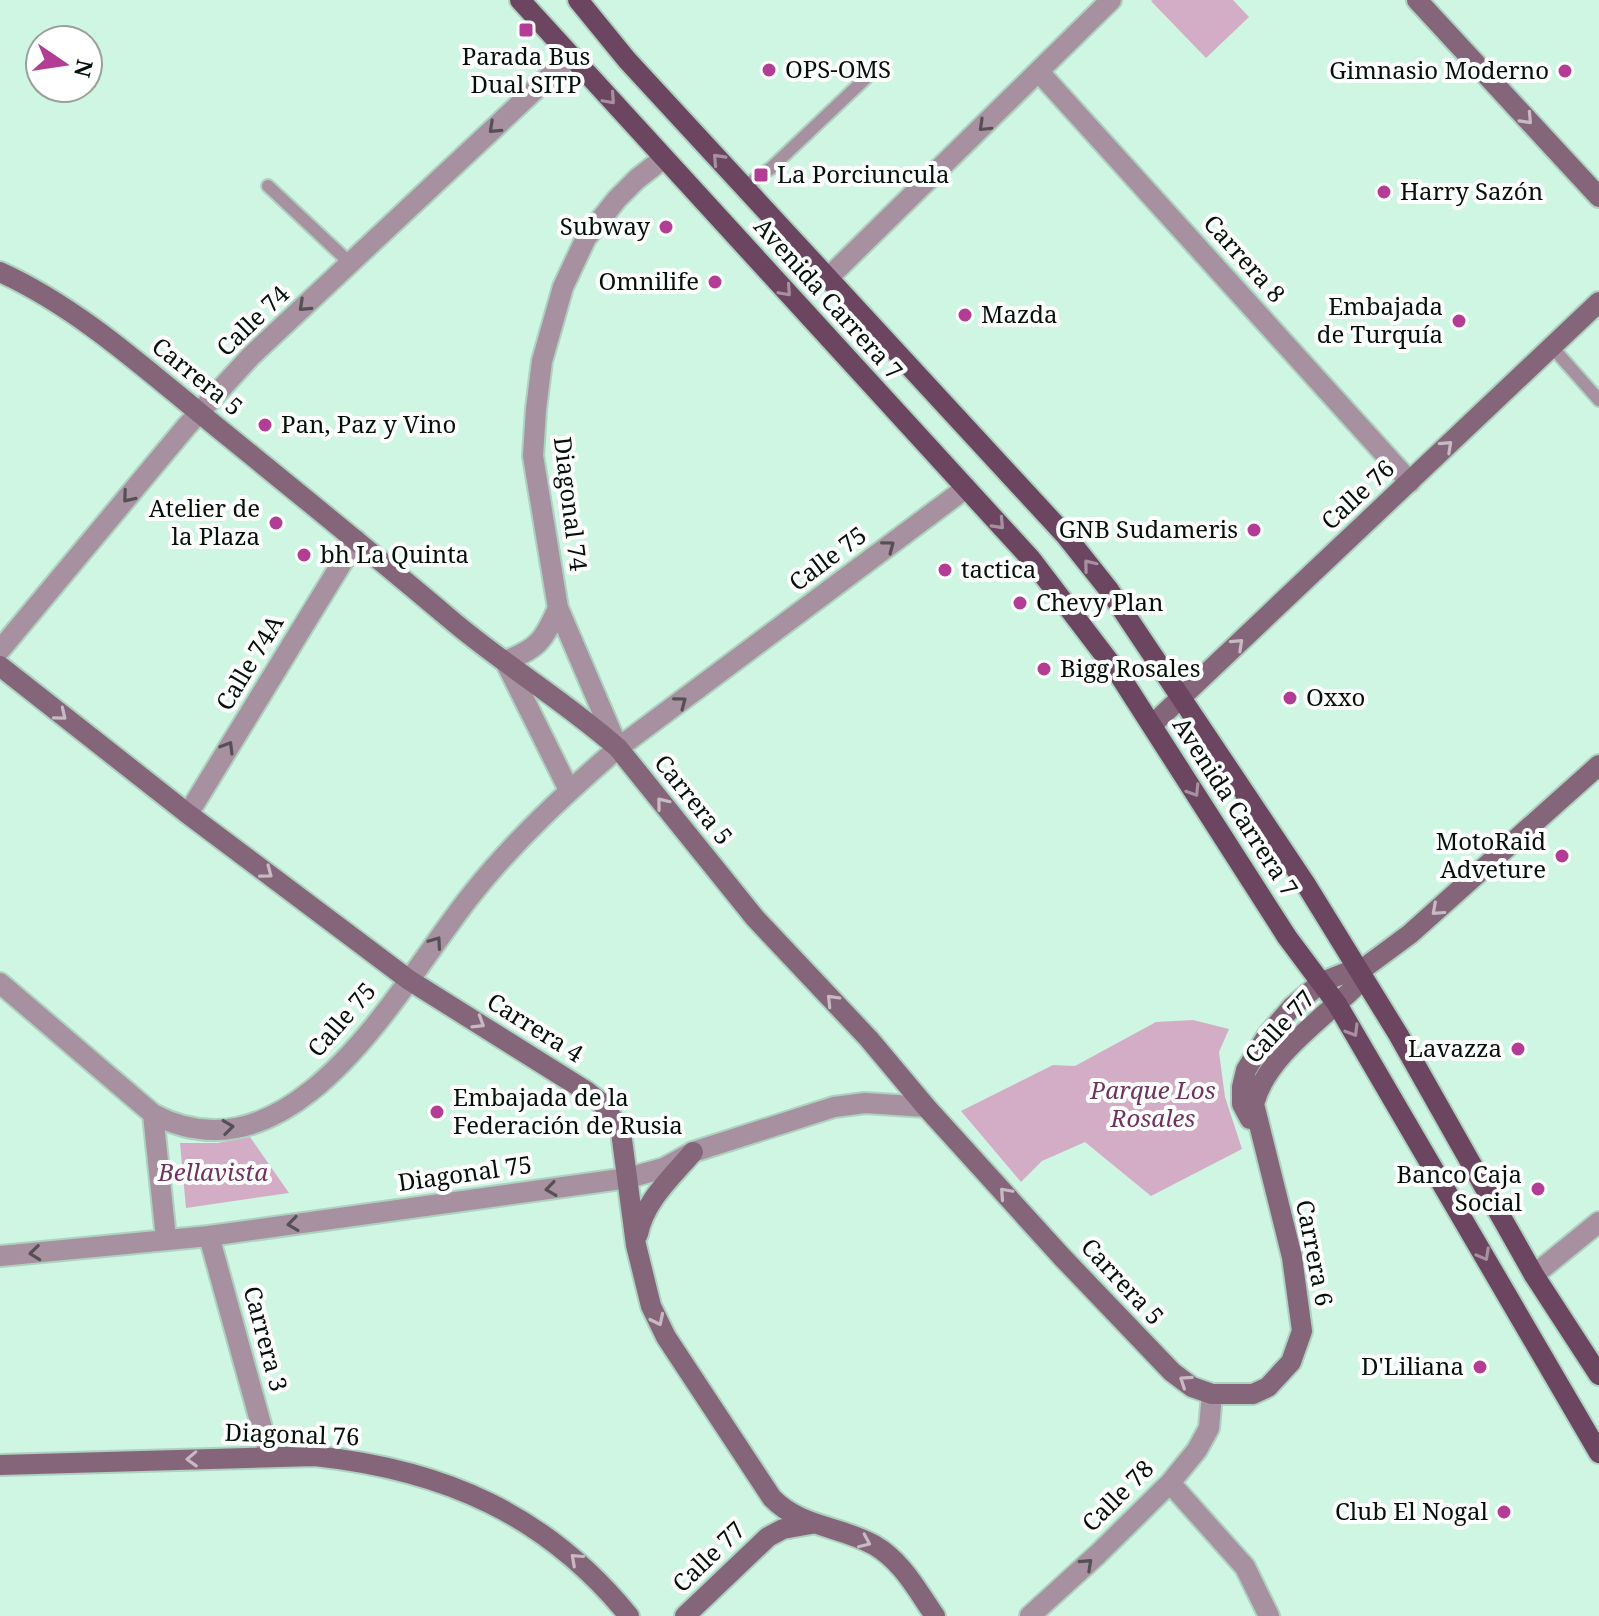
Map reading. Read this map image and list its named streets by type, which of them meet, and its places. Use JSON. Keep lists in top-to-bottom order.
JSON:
{
  "streets": {
    "main road": ["Avenida Carrera 7"],
    "street": [
      "Carrera 8",
      "Calle 74",
      "Carrera 5",
      "Calle 76",
      "Diagonal 74",
      "Calle 75",
      "Calle 74A",
      "Calle 77",
      "Carrera 4",
      "Diagonal 75",
      "Carrera 6",
      "Carrera 3",
      "Diagonal 76",
      "Calle 78"
    ]
  },
  "crossings": [
    ["Carrera 8", "Calle 76"],
    ["Avenida Carrera 7", "Calle 74"],
    ["Avenida Carrera 7", "Calle 76"],
    ["Avenida Carrera 7", "Diagonal 74"],
    ["Avenida Carrera 7", "Calle 75"],
    ["Avenida Carrera 7", "Calle 77"],
    ["Calle 74", "Carrera 5"],
    ["Carrera 5", "Diagonal 74"],
    ["Carrera 5", "Calle 75"],
    ["Carrera 5", "Calle 74A"],
    ["Carrera 5", "Diagonal 75"],
    ["Carrera 5", "Carrera 6"],
    ["Carrera 5", "Calle 78"],
    ["Diagonal 74", "Calle 75"],
    ["Calle 75", "Carrera 4"],
    ["Calle 74A", "Carrera 4"],
    ["Calle 77", "Carrera 4"],
    ["Calle 77", "Carrera 6"],
    ["Carrera 4", "Diagonal 75"],
    ["Diagonal 75", "Carrera 3"],
    ["Carrera 3", "Diagonal 76"]
  ],
  "one_way": [
    "Calle 74",
    "Carrera 5",
    "Calle 76",
    "Calle 75",
    "Calle 74A",
    "Carrera 4",
    "Diagonal 75",
    "Diagonal 76",
    "Calle 78"
  ],
  "parks": ["Parque Los Rosales", "Bellavista"],
  "places": {
    "transit": ["Parada Bus Dual SITP", "La Porciuncula"],
    "other": [
      "OPS-OMS",
      "Gimnasio Moderno",
      "Harry Sazón",
      "Subway",
      "Omnilife",
      "Mazda",
      "Embajada de Turquía",
      "Pan, Paz y Vino",
      "Atelier de la Plaza",
      "GNB Sudameris",
      "bh La Quinta",
      "tactica",
      "Chevy Plan",
      "Bigg Rosales",
      "Oxxo",
      "MotoRaid Adveture",
      "Lavazza",
      "Embajada de la Federación de Rusia",
      "Banco Caja Social",
      "D'Liliana",
      "Club El Nogal"
    ]
  },
  "north": "right"
}
